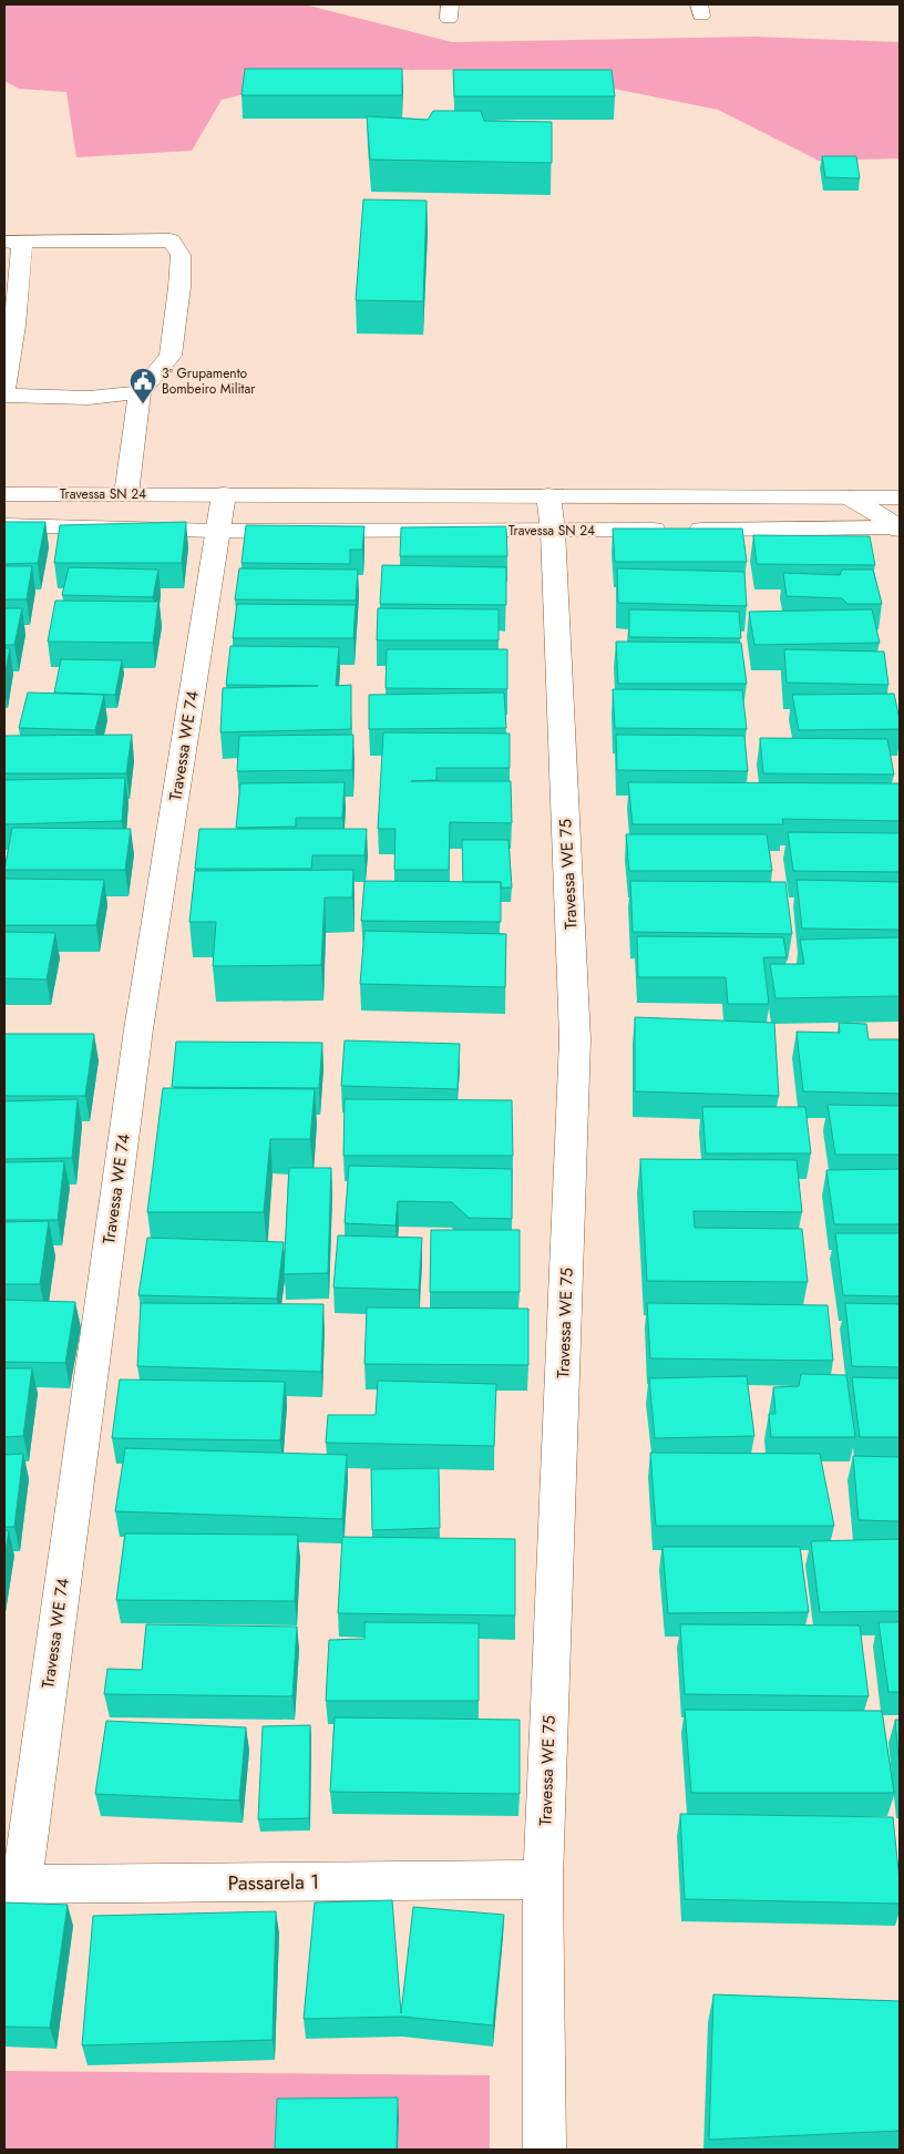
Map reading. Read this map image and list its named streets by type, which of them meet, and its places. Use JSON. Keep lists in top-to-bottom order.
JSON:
{
  "streets": {
    "street": [
      "Travessa SN 24",
      "Travessa WE 74",
      "Travessa WE 75",
      "Passarela 1"
    ]
  },
  "crossings": [
    ["Travessa SN 24", "Travessa WE 74"],
    ["Travessa SN 24", "Travessa WE 75"],
    ["Travessa WE 74", "Passarela 1"],
    ["Travessa WE 75", "Passarela 1"]
  ],
  "places": {
    "public building": ["3º Grupamento Bombeiro Militar"]
  }
}
